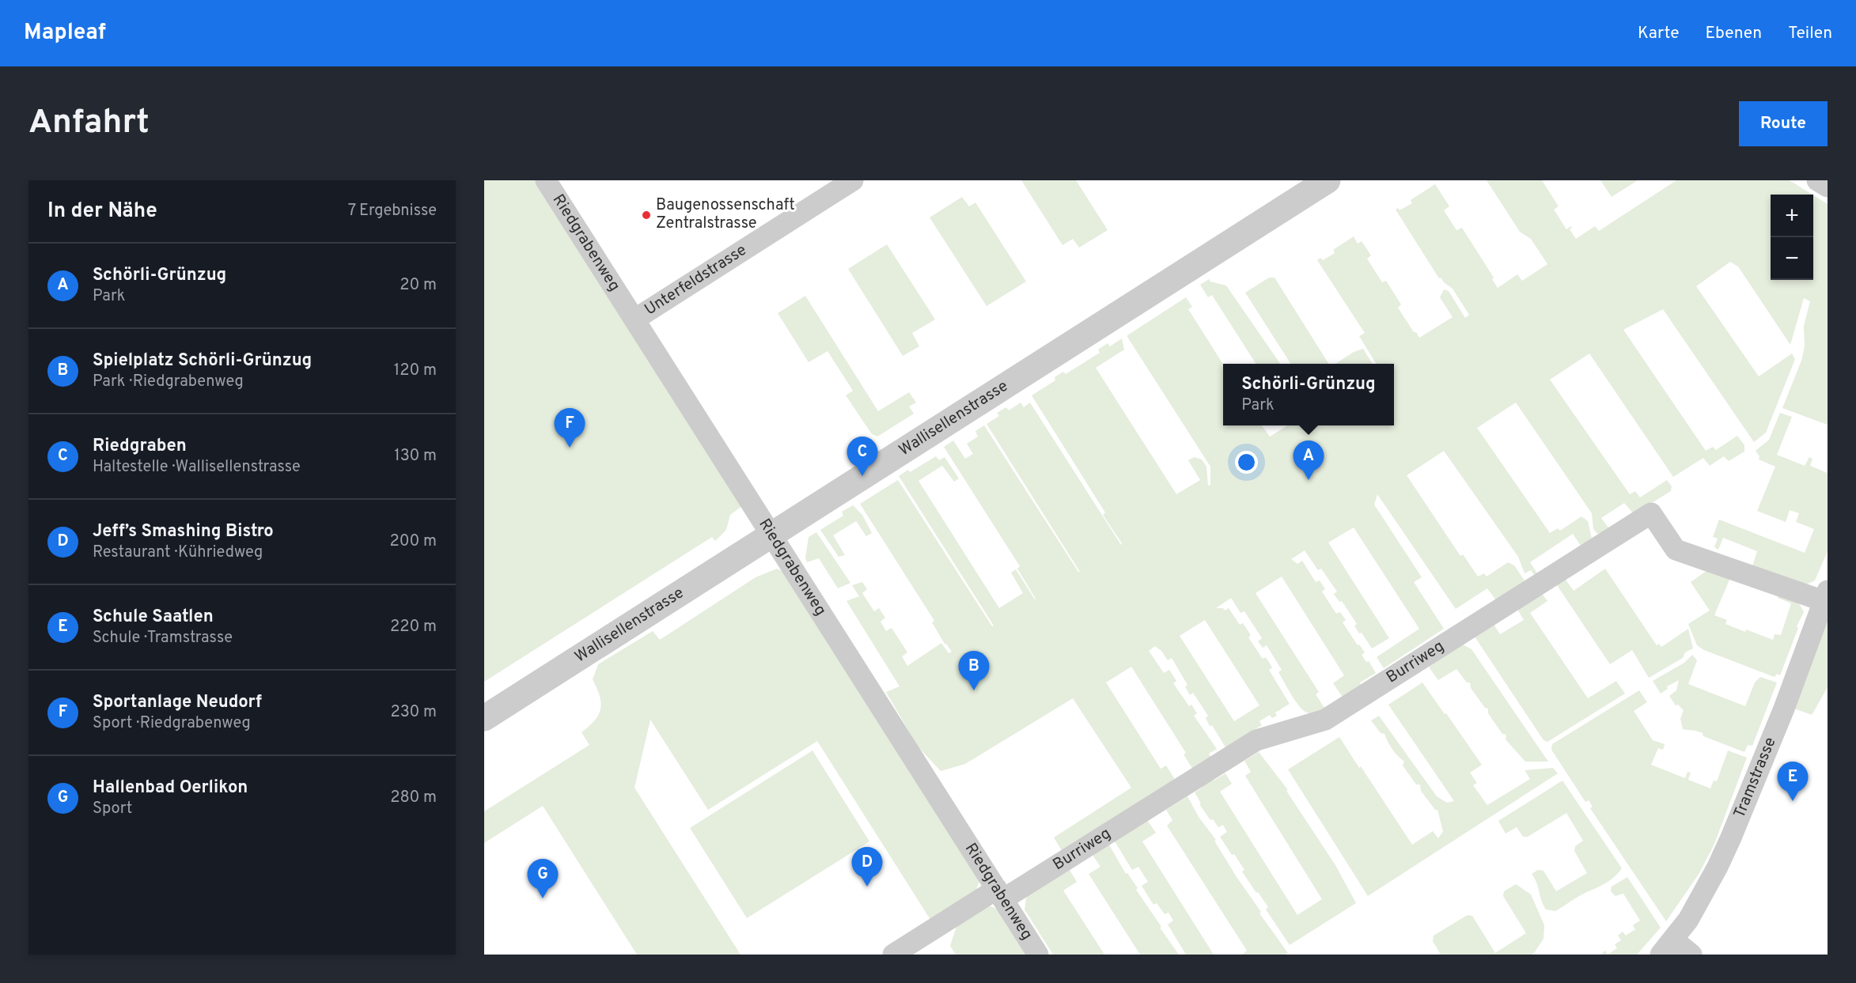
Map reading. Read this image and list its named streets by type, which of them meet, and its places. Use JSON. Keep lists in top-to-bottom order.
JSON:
{
  "streets": {
    "street": [
      "Riedgrabenweg",
      "Unterfeldstrasse",
      "Wallisellenstrasse",
      "Burriweg",
      "Tramstrasse"
    ]
  },
  "crossings": [
    ["Riedgrabenweg", "Unterfeldstrasse"],
    ["Riedgrabenweg", "Wallisellenstrasse"],
    ["Riedgrabenweg", "Burriweg"],
    ["Burriweg", "Tramstrasse"]
  ],
  "places": ["Baugenossenschaft Zentralstrasse"],
  "page": {
    "header": "Mapleaf",
    "nav": ["Karte", "Ebenen", "Teilen"],
    "buttons": "Route",
    "title": "Anfahrt",
    "heading": ["In der Nähe", "7 Ergebnisse"],
    "map_buttons": ["+", "−"],
    "list": [
      {
        "mark": "A",
        "name": "Schörli-Grünzug",
        "note": "Park",
        "value": "20 m"
      },
      {
        "mark": "B",
        "name": "Spielplatz Schörli-Grünzug",
        "note": "Park · Riedgrabenweg",
        "value": "120 m"
      },
      {
        "mark": "C",
        "name": "Riedgraben",
        "note": "Haltestelle · Wallisellenstrasse",
        "value": "130 m"
      },
      {
        "mark": "D",
        "name": "Jeff’s Smashing Bistro",
        "note": "Restaurant · Kühriedweg",
        "value": "200 m"
      },
      {
        "mark": "E",
        "name": "Schule Saatlen",
        "note": "Schule · Tramstrasse",
        "value": "220 m"
      },
      {
        "mark": "F",
        "name": "Sportanlage Neudorf",
        "note": "Sport · Riedgrabenweg",
        "value": "230 m"
      },
      {
        "mark": "G",
        "name": "Hallenbad Oerlikon",
        "note": "Sport",
        "value": "280 m"
      }
    ],
    "popup": ["Schörli-Grünzug", "Park"],
    "pins": [
      "F",
      "C",
      "A",
      "B",
      "E",
      "D",
      "G"
    ]
  }
}
